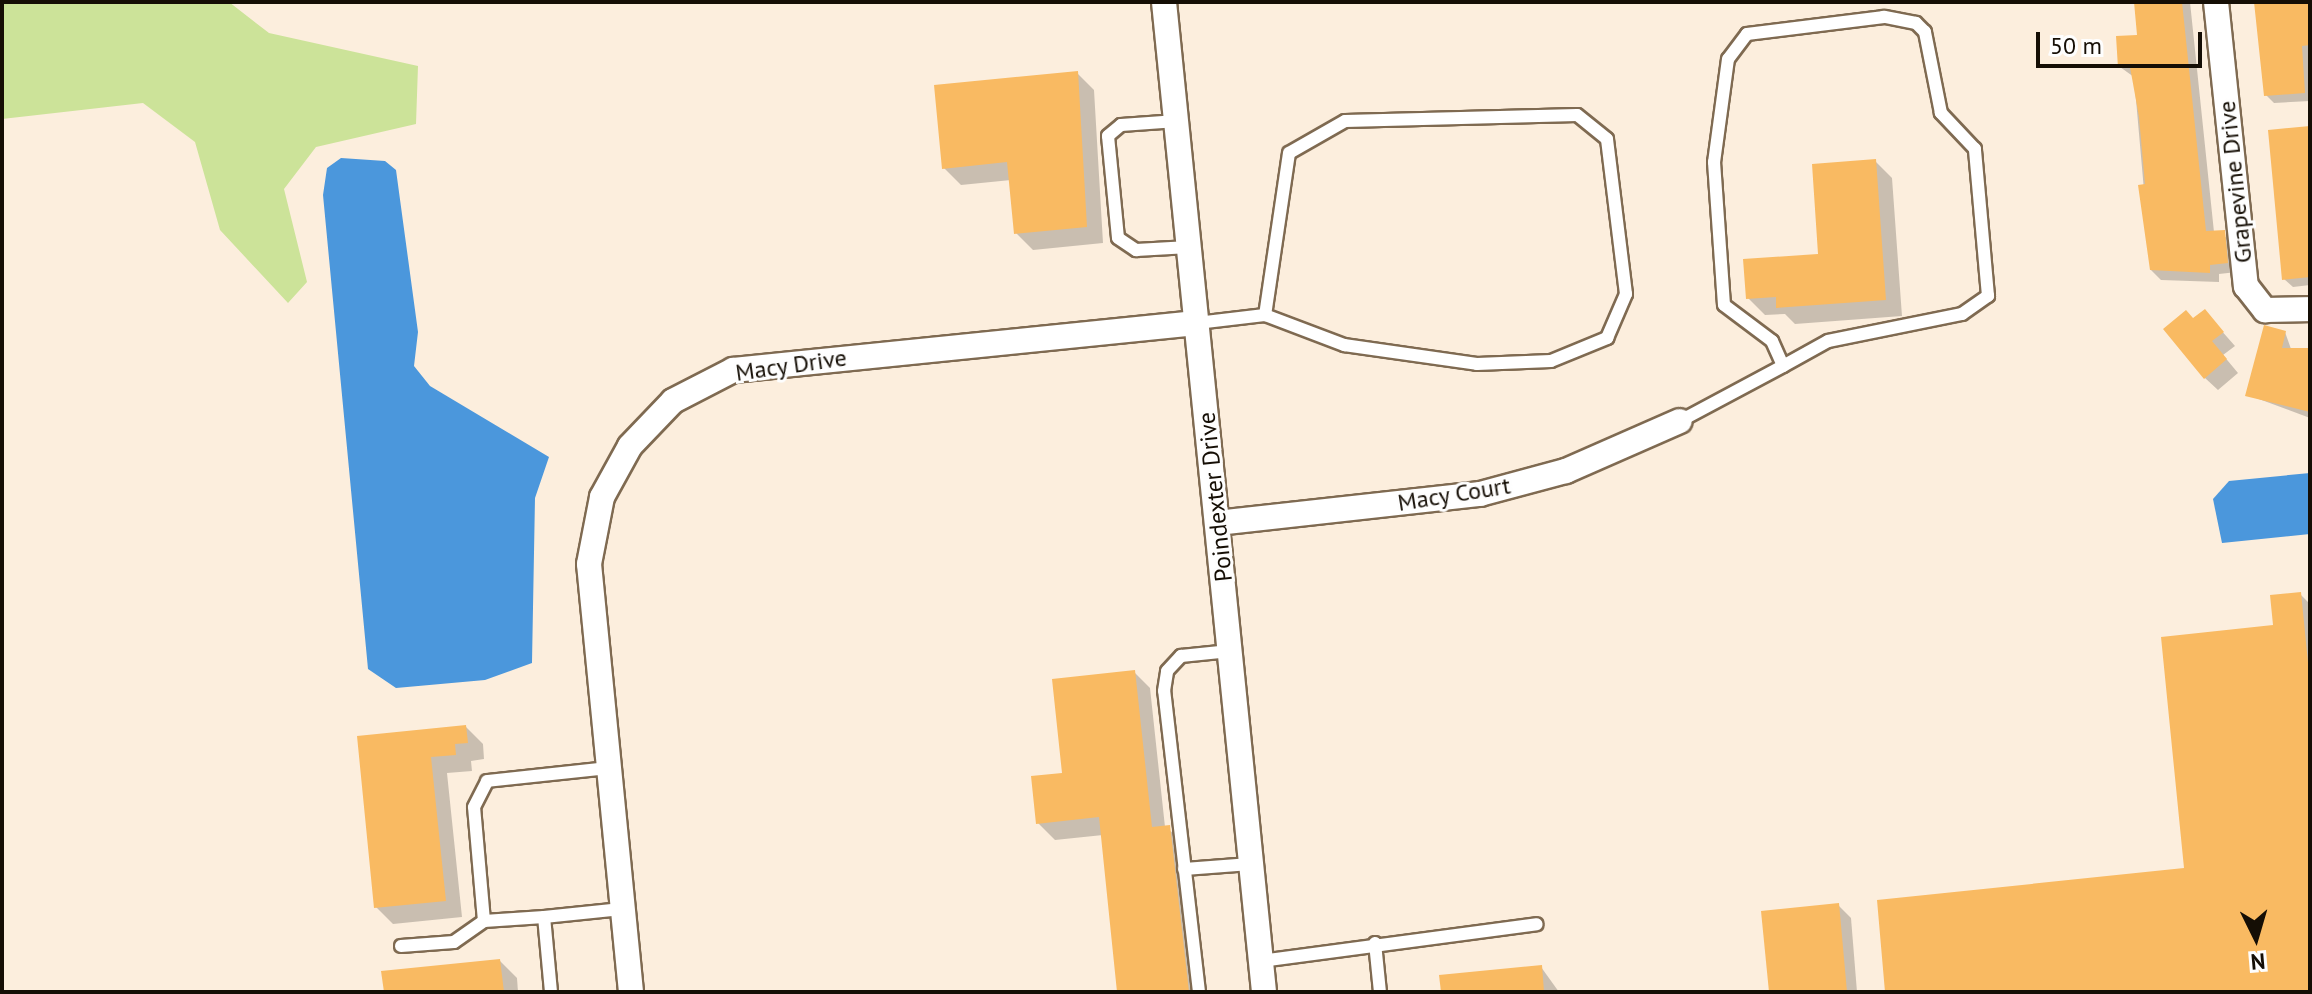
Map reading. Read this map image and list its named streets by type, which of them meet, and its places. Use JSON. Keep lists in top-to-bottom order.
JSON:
{
  "streets": {
    "street": [
      "Grapevine Drive",
      "Macy Drive",
      "Macy Court",
      "Poindexter Drive"
    ]
  },
  "crossings": [
    ["Macy Drive", "Poindexter Drive"],
    ["Macy Court", "Poindexter Drive"]
  ],
  "scale_bar": "50 m",
  "north": "bottom"
}
